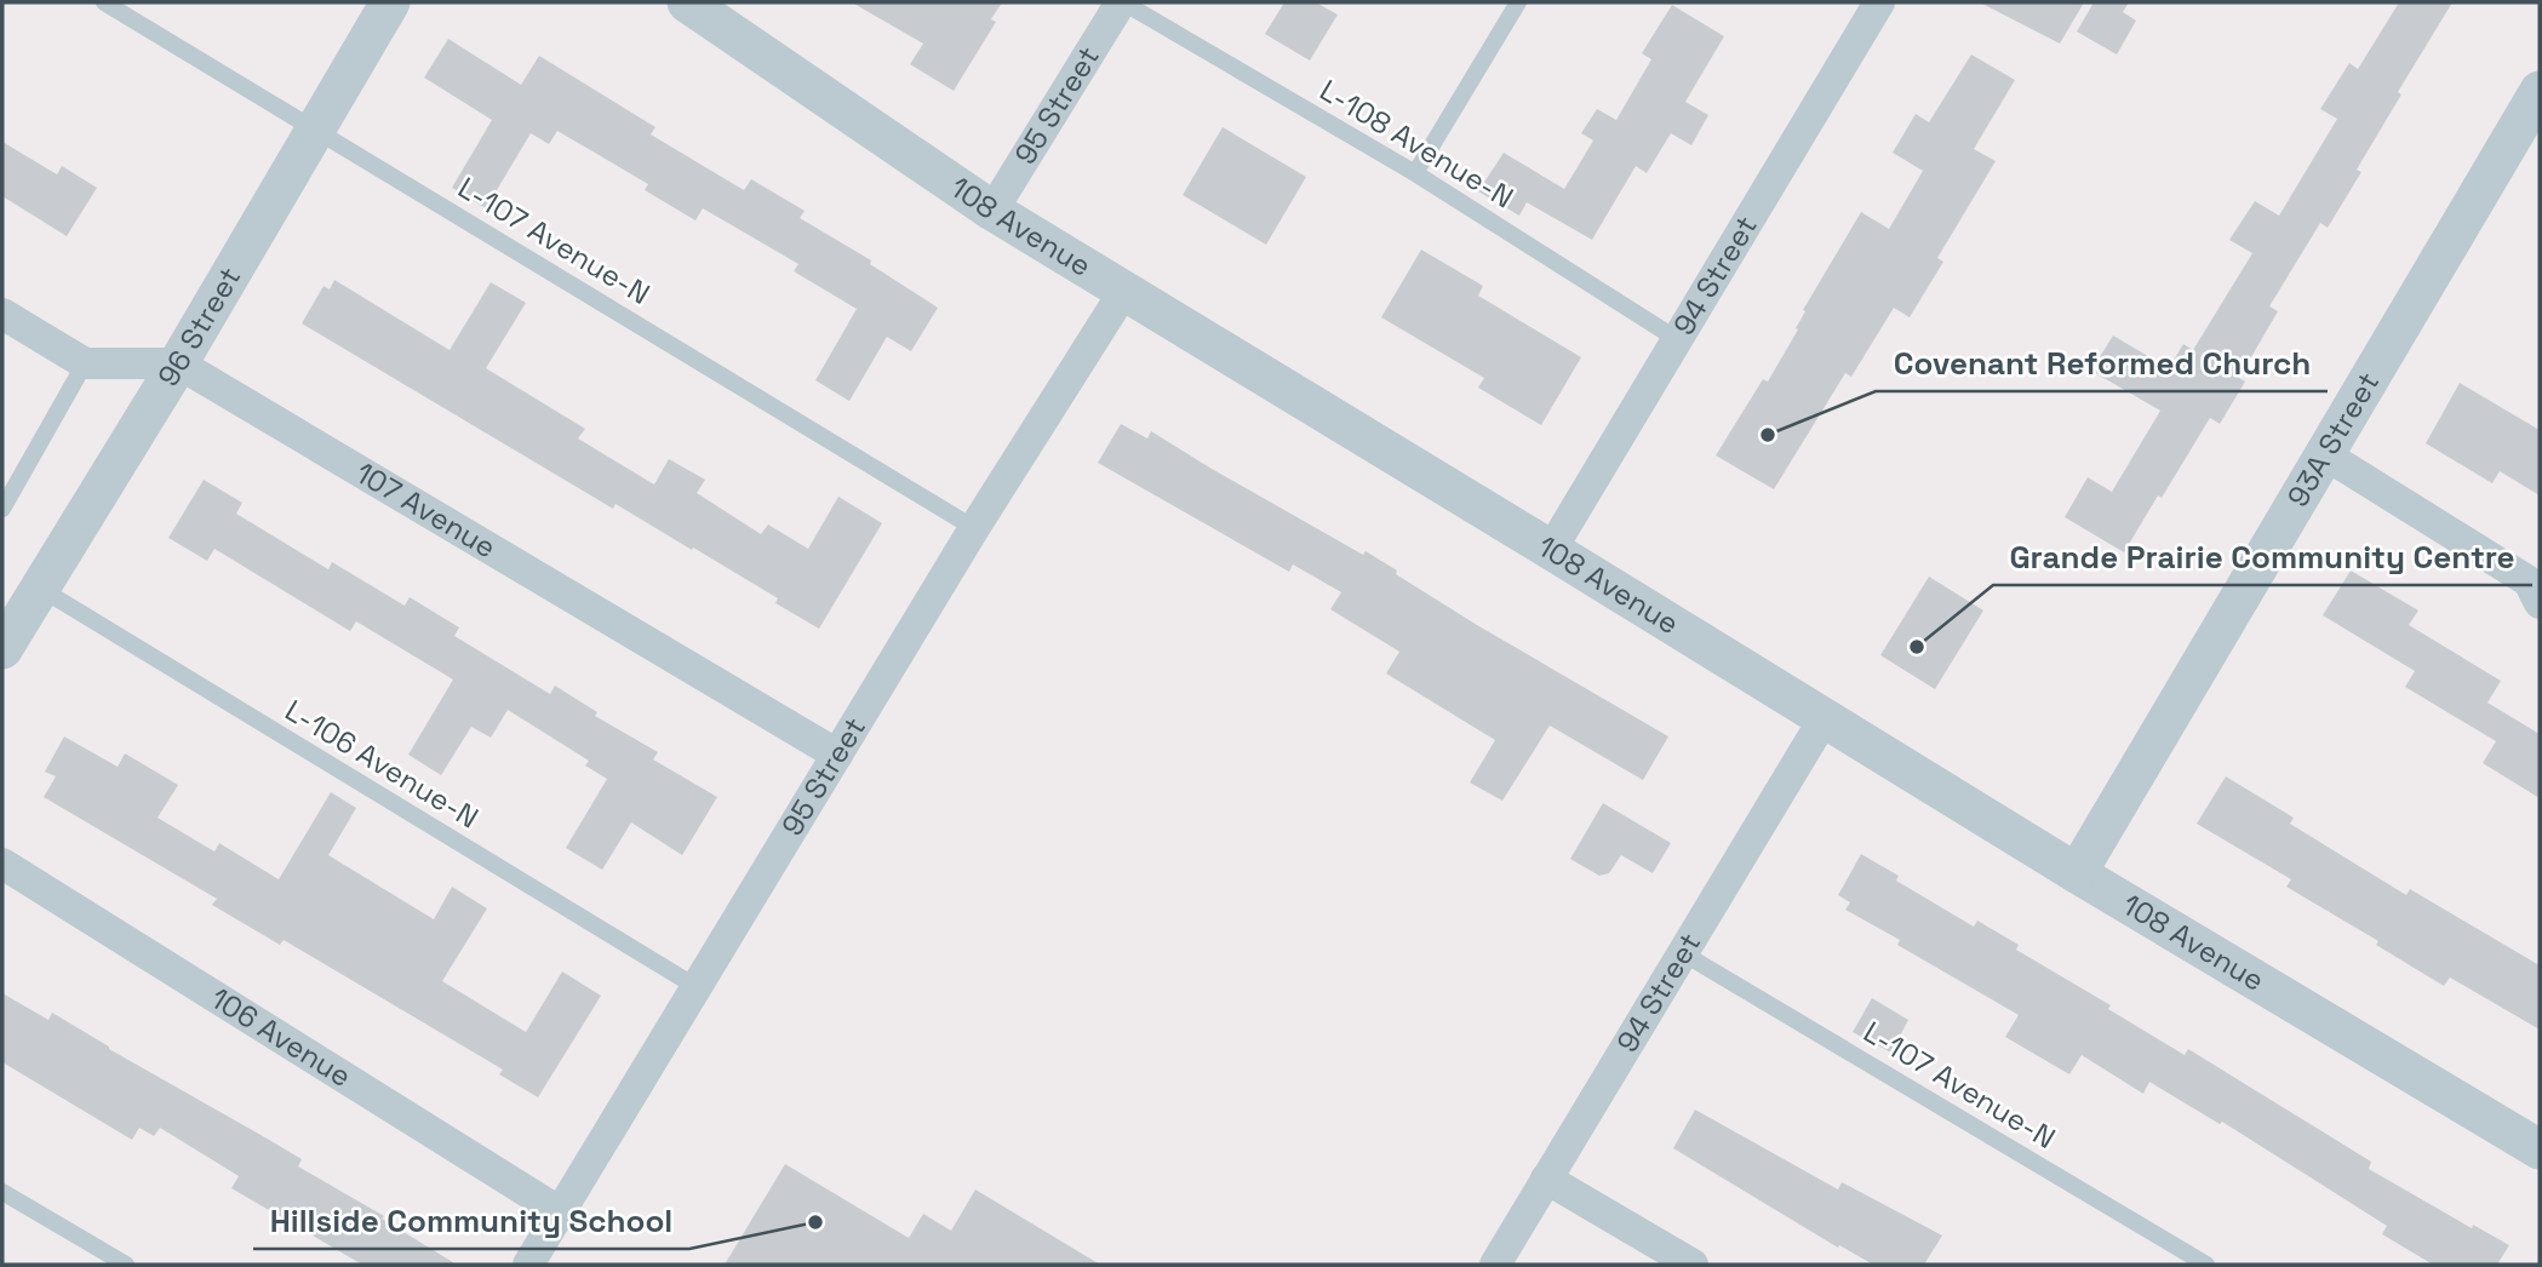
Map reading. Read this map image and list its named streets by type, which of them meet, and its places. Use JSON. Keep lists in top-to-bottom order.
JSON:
{
  "streets": {
    "street": [
      "95 Street",
      "108 Avenue",
      "94 Street",
      "96 Street",
      "93A Street",
      "107 Avenue",
      "106 Avenue"
    ],
    "lane": ["L-108 Avenue-N", "L-107 Avenue-N", "L-106 Avenue-N"]
  },
  "crossings": [
    ["95 Street", "L-108 Avenue-N"],
    ["95 Street", "108 Avenue"],
    ["95 Street", "L-107 Avenue-N"],
    ["95 Street", "107 Avenue"],
    ["95 Street", "L-106 Avenue-N"],
    ["95 Street", "106 Avenue"],
    ["L-108 Avenue-N", "94 Street"],
    ["108 Avenue", "94 Street"],
    ["108 Avenue", "93A Street"],
    ["L-107 Avenue-N", "94 Street"],
    ["L-107 Avenue-N", "96 Street"],
    ["96 Street", "107 Avenue"],
    ["96 Street", "L-106 Avenue-N"]
  ],
  "places": ["Covenant Reformed Church", "Grande Prairie Community Centre", "Hillside Community School"]
}
